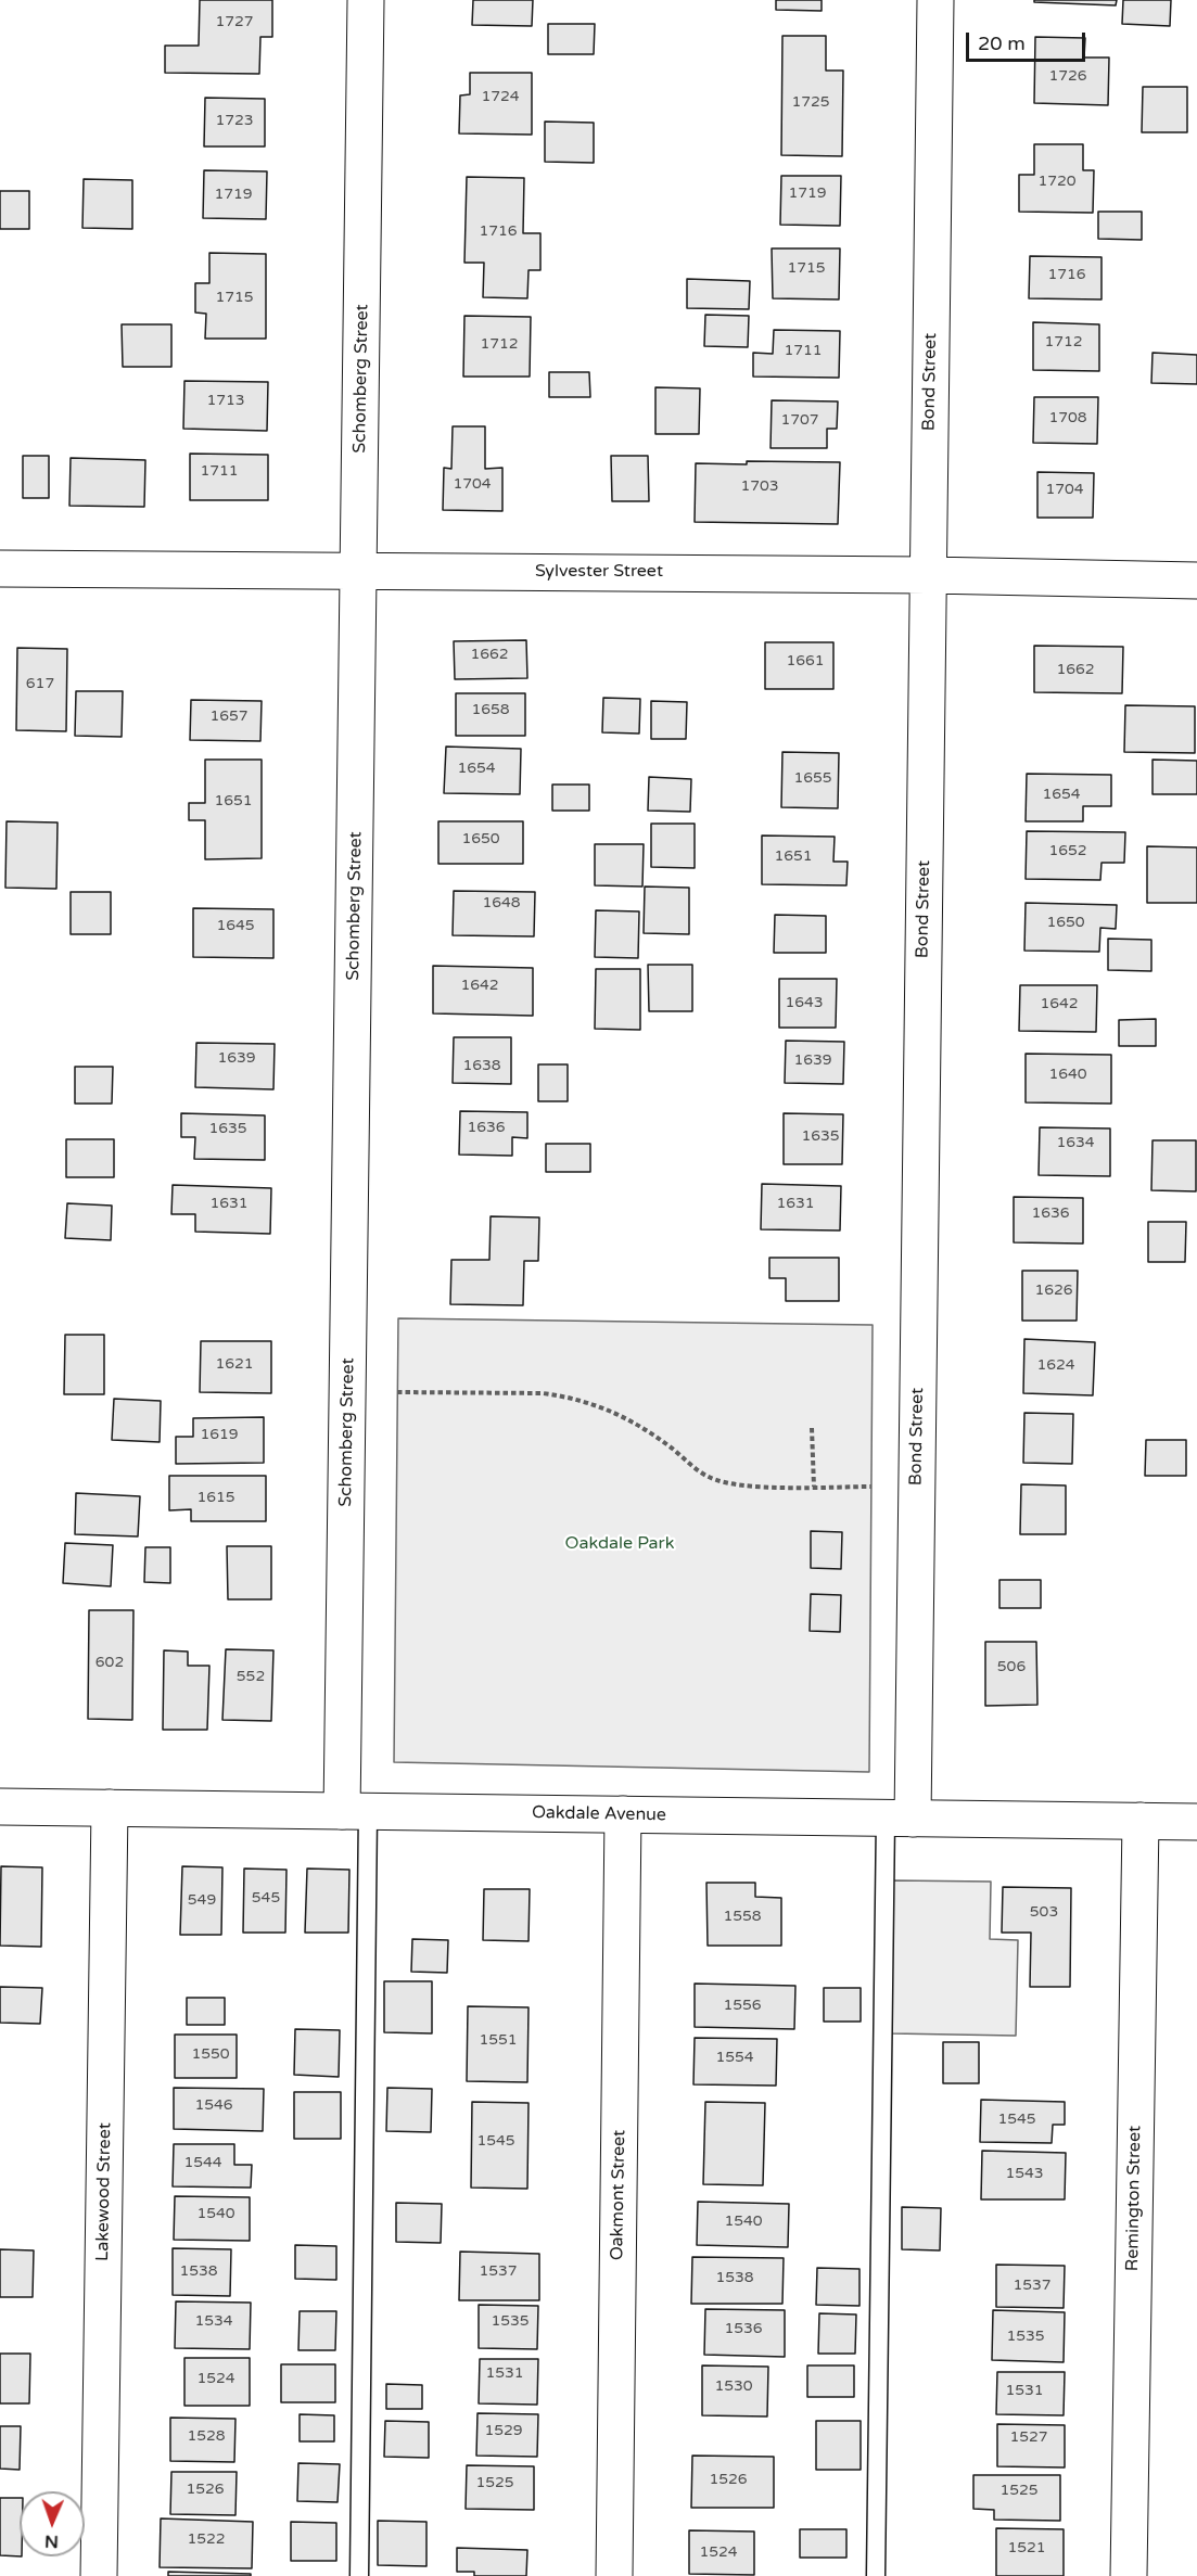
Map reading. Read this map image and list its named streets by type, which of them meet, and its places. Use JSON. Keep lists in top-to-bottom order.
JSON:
{
  "streets": {
    "street": [
      "Schomberg Street",
      "Bond Street",
      "Sylvester Street",
      "Oakdale Avenue",
      "Lakewood Street",
      "Oakmont Street",
      "Remington Street"
    ]
  },
  "crossings": [
    ["Schomberg Street", "Sylvester Street"],
    ["Schomberg Street", "Oakdale Avenue"],
    ["Bond Street", "Sylvester Street"],
    ["Bond Street", "Oakdale Avenue"],
    ["Oakdale Avenue", "Lakewood Street"],
    ["Oakdale Avenue", "Oakmont Street"],
    ["Oakdale Avenue", "Remington Street"]
  ],
  "parks": ["Oakdale Park"],
  "house_numbers": [
    "1727",
    "1726",
    "1724",
    "1725",
    "1723",
    "1720",
    "1719",
    "1719",
    "1716",
    "1715",
    "1716",
    "1715",
    "1712",
    "1712",
    "1711",
    "1713",
    "1708",
    "1707",
    "1711",
    "1704",
    "1703",
    "1704",
    "1662",
    "1661",
    "1662",
    "617",
    "1658",
    "1657",
    "1654",
    "1655",
    "1654",
    "1651",
    "1650",
    "1652",
    "1651",
    "1648",
    "1650",
    "1645",
    "1642",
    "1643",
    "1642",
    "1639",
    "1639",
    "1638",
    "1640",
    "1636",
    "1635",
    "1635",
    "1634",
    "1631",
    "1631",
    "1636",
    "1626",
    "1621",
    "1624",
    "1619",
    "1615",
    "602",
    "506",
    "552",
    "545",
    "549",
    "503",
    "1558",
    "1556",
    "1551",
    "1550",
    "1554",
    "1546",
    "1545",
    "1545",
    "1544",
    "1543",
    "1540",
    "1540",
    "1538",
    "1537",
    "1538",
    "1537",
    "1534",
    "1535",
    "1536",
    "1535",
    "1531",
    "1524",
    "1530",
    "1531",
    "1529",
    "1528",
    "1527",
    "1526",
    "1525",
    "1526",
    "1525",
    "1522",
    "1521",
    "1524"
  ],
  "scale_bar": "20 m",
  "north": "bottom"
}
